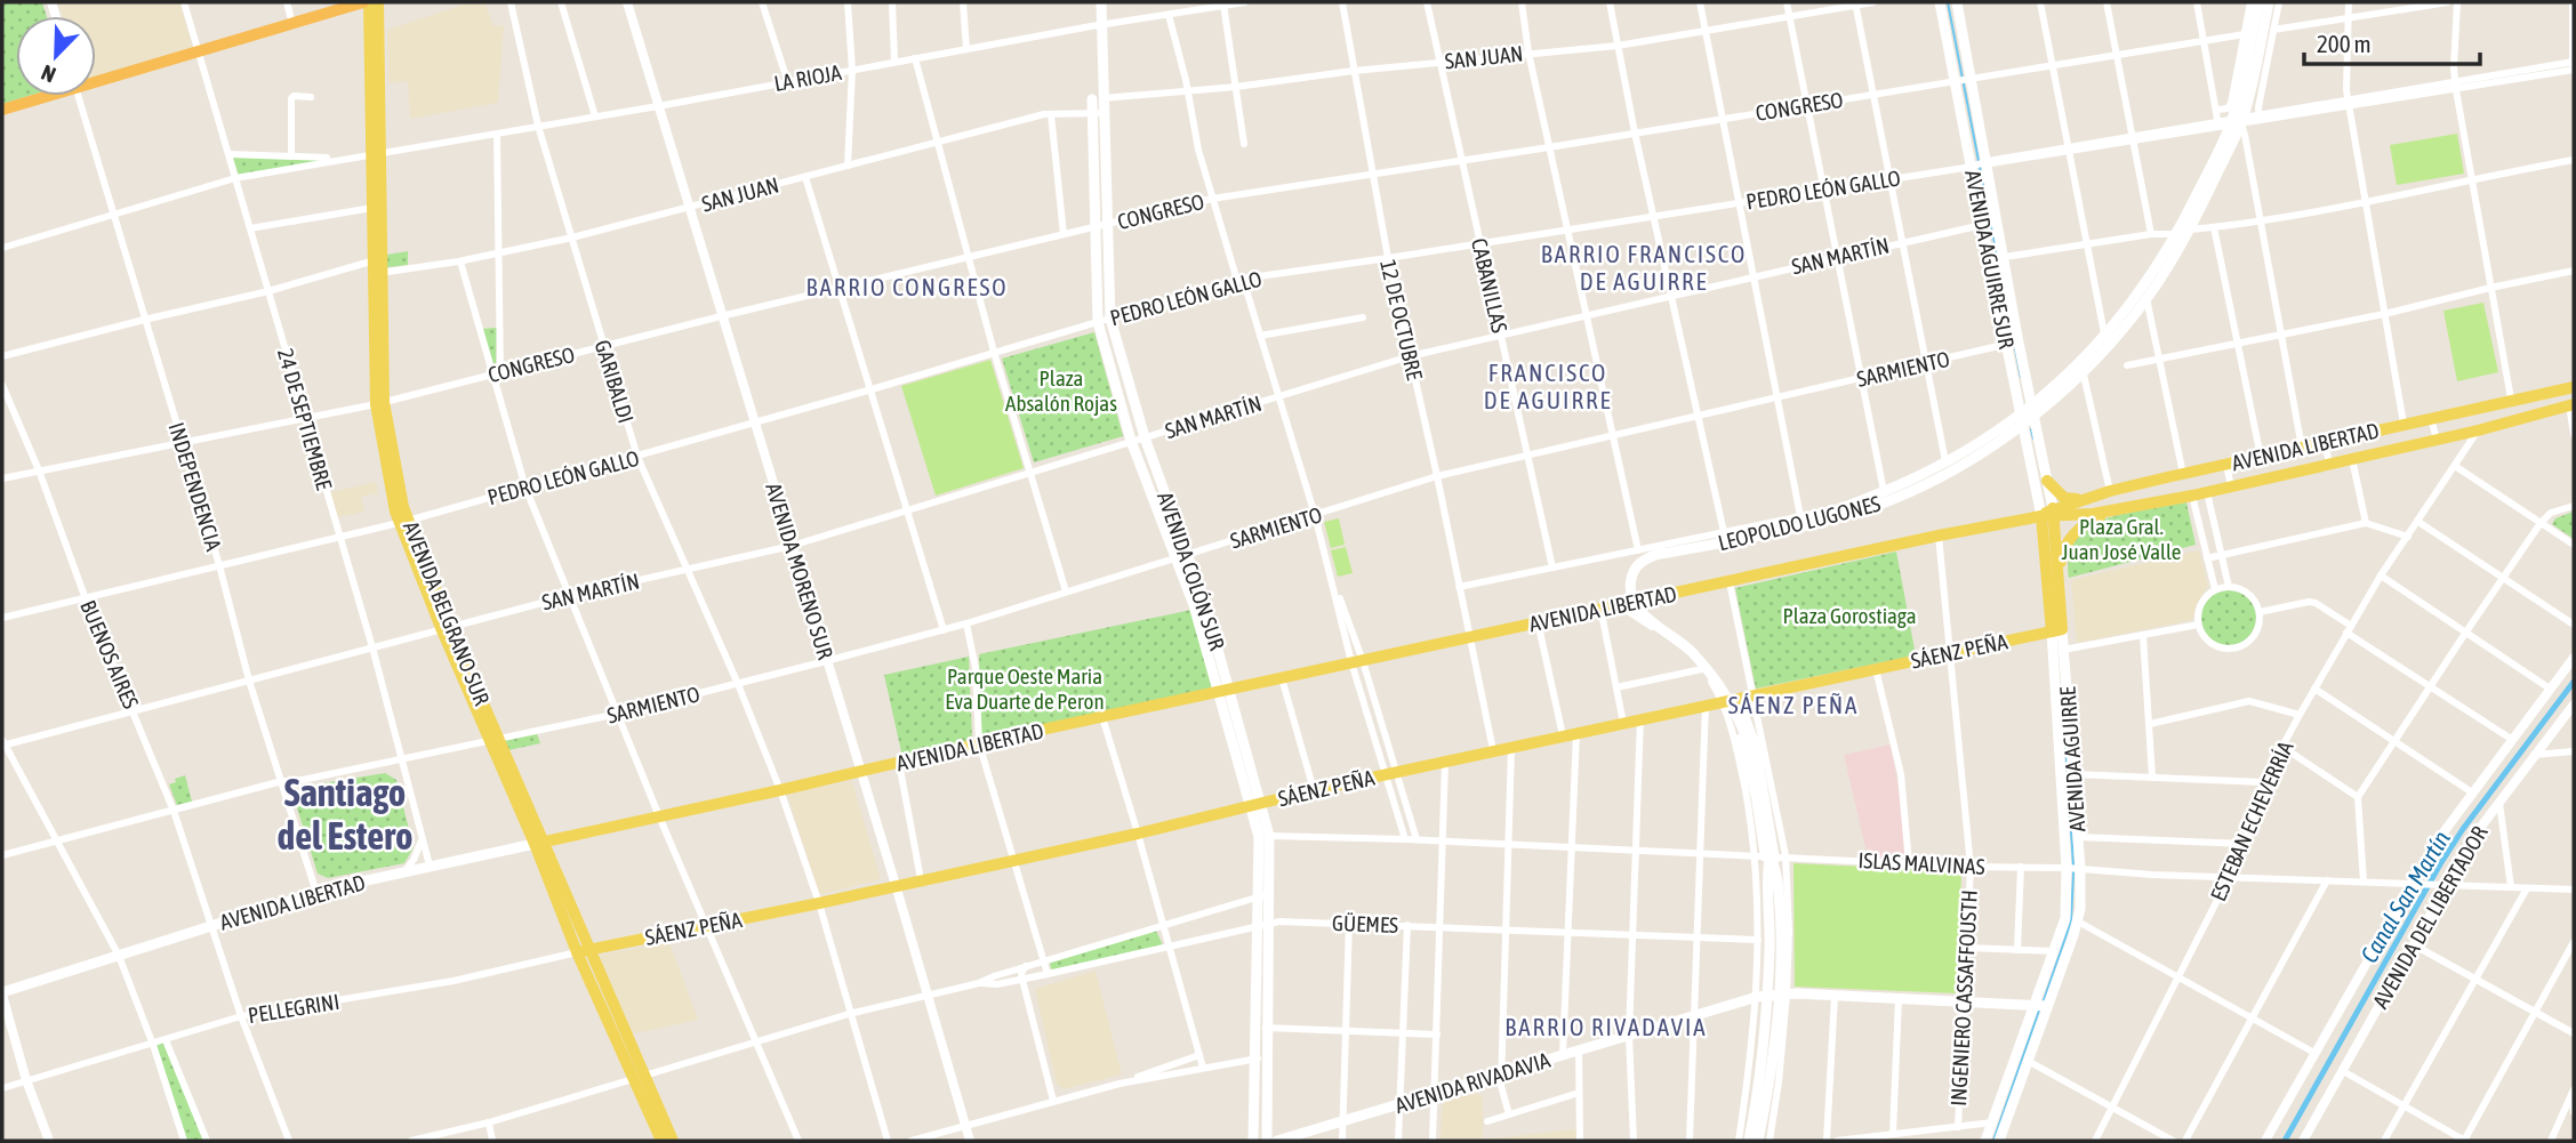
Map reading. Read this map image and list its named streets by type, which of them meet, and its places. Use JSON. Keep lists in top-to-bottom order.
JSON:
{
  "streets": {
    "main road": [
      "AVENIDA AGUIRRE SUR",
      "AVENIDA LIBERTAD",
      "LEOPOLDO LUGONES",
      "AVENIDA COLÓN SUR",
      "AVENIDA BELGRANO SUR",
      "SÁENZ PEÑA",
      "AVENIDA AGUIRRE",
      "PELLEGRINI",
      "AVENIDA RIVADAVIA"
    ],
    "street": [
      "SAN JUAN",
      "LA RIOJA",
      "CONGRESO",
      "PEDRO LEÓN GALLO",
      "SAN MARTÍN",
      "CABANILLAS",
      "12 DE OCTUBRE",
      "SARMIENTO",
      "GARIBALDI",
      "24 DE SEPTIEMBRE",
      "INDEPENDENCIA",
      "AVENIDA MORENO SUR",
      "BUENOS AIRES",
      "ESTEBAN ECHEVERRÍA",
      "ISLAS MALVINAS",
      "AVENIDA DEL LIBERTADOR",
      "GÜEMES",
      "INGENIERO CASSAFFOUSTH"
    ]
  },
  "crossings": [
    ["SAN JUAN", "CABANILLAS"],
    ["SAN JUAN", "12 DE OCTUBRE"],
    ["SAN JUAN", "GARIBALDI"],
    ["SAN JUAN", "24 DE SEPTIEMBRE"],
    ["SAN JUAN", "INDEPENDENCIA"],
    ["SAN JUAN", "AVENIDA MORENO SUR"],
    ["SAN JUAN", "AVENIDA COLÓN SUR"],
    ["SAN JUAN", "AVENIDA BELGRANO SUR"],
    ["LA RIOJA", "GARIBALDI"],
    ["LA RIOJA", "AVENIDA MORENO SUR"],
    ["LA RIOJA", "AVENIDA COLÓN SUR"],
    ["LA RIOJA", "AVENIDA BELGRANO SUR"],
    ["CONGRESO", "AVENIDA AGUIRRE SUR"],
    ["CONGRESO", "CABANILLAS"],
    ["CONGRESO", "12 DE OCTUBRE"],
    ["CONGRESO", "GARIBALDI"],
    ["CONGRESO", "24 DE SEPTIEMBRE"],
    ["CONGRESO", "INDEPENDENCIA"],
    ["CONGRESO", "AVENIDA MORENO SUR"],
    ["CONGRESO", "AVENIDA COLÓN SUR"],
    ["CONGRESO", "AVENIDA BELGRANO SUR"],
    ["CONGRESO", "BUENOS AIRES"],
    ["PEDRO LEÓN GALLO", "AVENIDA AGUIRRE SUR"],
    ["PEDRO LEÓN GALLO", "CABANILLAS"],
    ["PEDRO LEÓN GALLO", "12 DE OCTUBRE"],
    ["PEDRO LEÓN GALLO", "GARIBALDI"],
    ["PEDRO LEÓN GALLO", "24 DE SEPTIEMBRE"],
    ["PEDRO LEÓN GALLO", "INDEPENDENCIA"],
    ["PEDRO LEÓN GALLO", "LEOPOLDO LUGONES"],
    ["PEDRO LEÓN GALLO", "AVENIDA MORENO SUR"],
    ["PEDRO LEÓN GALLO", "AVENIDA COLÓN SUR"],
    ["PEDRO LEÓN GALLO", "AVENIDA BELGRANO SUR"],
    ["PEDRO LEÓN GALLO", "BUENOS AIRES"],
    ["SAN MARTÍN", "AVENIDA AGUIRRE SUR"],
    ["SAN MARTÍN", "CABANILLAS"],
    ["SAN MARTÍN", "12 DE OCTUBRE"],
    ["SAN MARTÍN", "GARIBALDI"],
    ["SAN MARTÍN", "24 DE SEPTIEMBRE"],
    ["SAN MARTÍN", "INDEPENDENCIA"],
    ["SAN MARTÍN", "AVENIDA MORENO SUR"],
    ["SAN MARTÍN", "AVENIDA COLÓN SUR"],
    ["SAN MARTÍN", "AVENIDA BELGRANO SUR"],
    ["SAN MARTÍN", "BUENOS AIRES"],
    ["AVENIDA AGUIRRE SUR", "SARMIENTO"],
    ["AVENIDA AGUIRRE SUR", "AVENIDA LIBERTAD"],
    ["AVENIDA AGUIRRE SUR", "LEOPOLDO LUGONES"],
    ["AVENIDA AGUIRRE SUR", "AVENIDA AGUIRRE"],
    ["CABANILLAS", "SARMIENTO"],
    ["12 DE OCTUBRE", "SARMIENTO"],
    ["12 DE OCTUBRE", "AVENIDA LIBERTAD"],
    ["12 DE OCTUBRE", "SÁENZ PEÑA"],
    ["SARMIENTO", "GARIBALDI"],
    ["SARMIENTO", "24 DE SEPTIEMBRE"],
    ["SARMIENTO", "INDEPENDENCIA"],
    ["SARMIENTO", "AVENIDA MORENO SUR"],
    ["SARMIENTO", "AVENIDA COLÓN SUR"],
    ["SARMIENTO", "AVENIDA BELGRANO SUR"],
    ["SARMIENTO", "BUENOS AIRES"],
    ["GARIBALDI", "AVENIDA LIBERTAD"],
    ["GARIBALDI", "SÁENZ PEÑA"],
    ["GARIBALDI", "GÜEMES"],
    ["24 DE SEPTIEMBRE", "AVENIDA LIBERTAD"],
    ["AVENIDA LIBERTAD", "INDEPENDENCIA"],
    ["AVENIDA LIBERTAD", "AVENIDA MORENO SUR"],
    ["AVENIDA LIBERTAD", "AVENIDA COLÓN SUR"],
    ["AVENIDA LIBERTAD", "AVENIDA BELGRANO SUR"],
    ["AVENIDA LIBERTAD", "BUENOS AIRES"],
    ["AVENIDA LIBERTAD", "AVENIDA AGUIRRE"],
    ["AVENIDA LIBERTAD", "ESTEBAN ECHEVERRÍA"],
    ["AVENIDA LIBERTAD", "INGENIERO CASSAFFOUSTH"],
    ["LEOPOLDO LUGONES", "ISLAS MALVINAS"],
    ["LEOPOLDO LUGONES", "AVENIDA RIVADAVIA"],
    ["AVENIDA MORENO SUR", "SÁENZ PEÑA"],
    ["AVENIDA MORENO SUR", "GÜEMES"],
    ["AVENIDA COLÓN SUR", "SÁENZ PEÑA"],
    ["AVENIDA COLÓN SUR", "ISLAS MALVINAS"],
    ["AVENIDA COLÓN SUR", "GÜEMES"],
    ["AVENIDA BELGRANO SUR", "SÁENZ PEÑA"],
    ["AVENIDA BELGRANO SUR", "GÜEMES"],
    ["AVENIDA BELGRANO SUR", "PELLEGRINI"],
    ["SÁENZ PEÑA", "AVENIDA AGUIRRE"],
    ["SÁENZ PEÑA", "INGENIERO CASSAFFOUSTH"],
    ["SÁENZ PEÑA", "PELLEGRINI"],
    ["BUENOS AIRES", "PELLEGRINI"],
    ["AVENIDA AGUIRRE", "ISLAS MALVINAS"],
    ["AVENIDA AGUIRRE", "AVENIDA RIVADAVIA"],
    ["ESTEBAN ECHEVERRÍA", "ISLAS MALVINAS"],
    ["ISLAS MALVINAS", "AVENIDA DEL LIBERTADOR"],
    ["ISLAS MALVINAS", "INGENIERO CASSAFFOUSTH"],
    ["INGENIERO CASSAFFOUSTH", "AVENIDA RIVADAVIA"]
  ],
  "districts": [
    "BARRIO FRANCISCO DE AGUIRRE",
    "BARRIO CONGRESO",
    "FRANCISCO DE AGUIRRE",
    "SÁENZ PEÑA",
    "Santiago del Estero",
    "BARRIO RIVADAVIA"
  ],
  "water": ["Canal San Martín"],
  "parks": [
    "Plaza Absalón Rojas",
    "Plaza Gral. Juan José Valle",
    "Plaza Gorostiaga",
    "Parque Oeste Maria Eva Duarte de Peron"
  ],
  "scale_bar": "200 m",
  "north": "bottom left"
}
